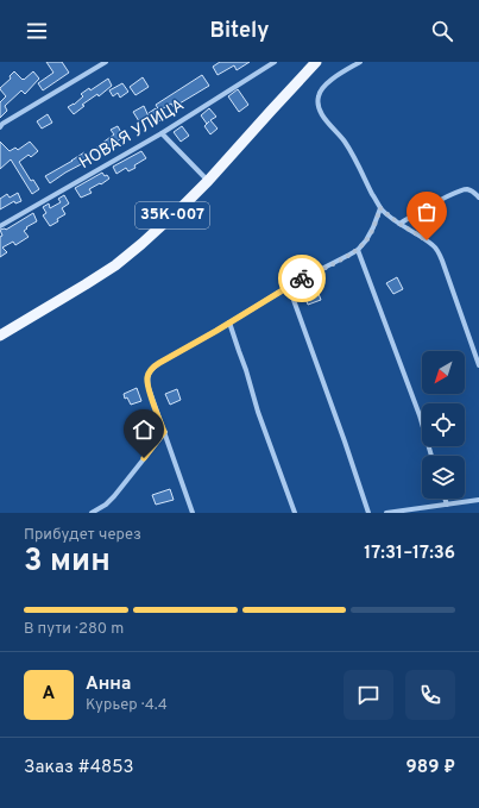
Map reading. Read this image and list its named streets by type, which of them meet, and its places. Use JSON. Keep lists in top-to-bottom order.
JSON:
{
  "streets": {
    "main road": ["35К-007"],
    "street": ["НОВАЯ УЛИЦА"]
  },
  "north": "bottom left",
  "page": {
    "header": "Bitely",
    "heading": ["3 мин", "Прибудет через", "17:31–17:36"],
    "panel": [
      "Анна",
      "Курьер · 4.4",
      "Заказ #4853",
      "989 ₽"
    ],
    "bar": "В пути · 280 m",
    "round": "А"
  }
}
